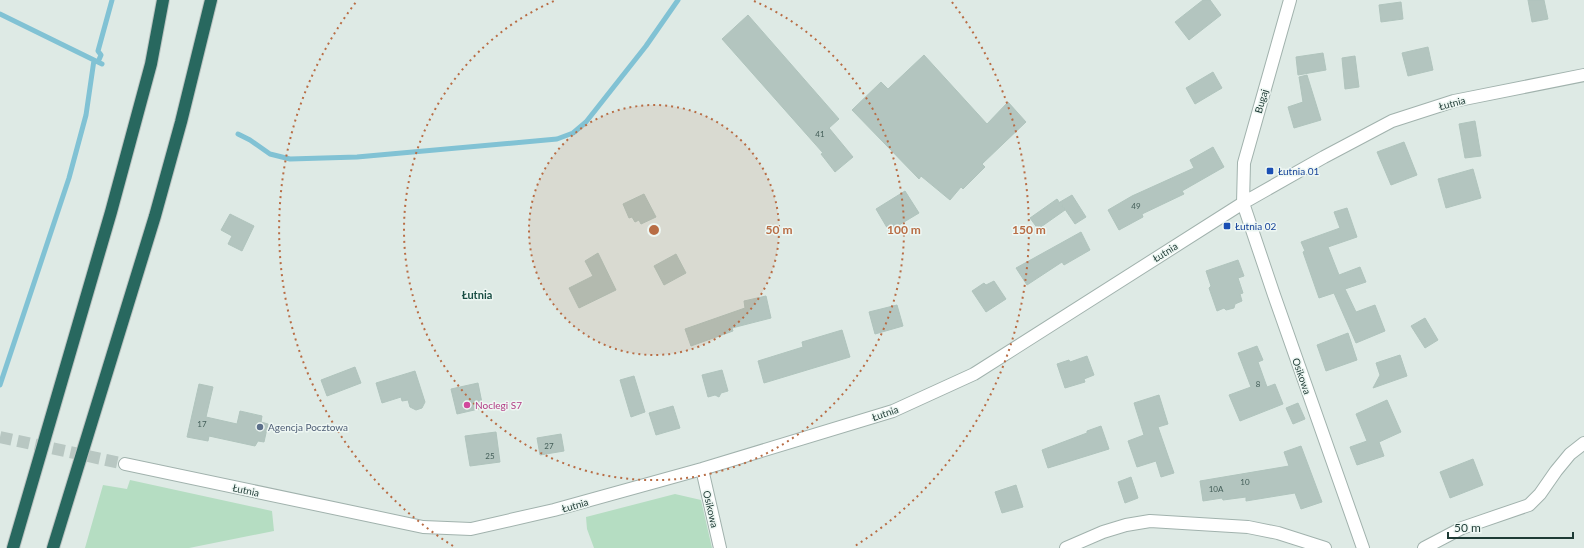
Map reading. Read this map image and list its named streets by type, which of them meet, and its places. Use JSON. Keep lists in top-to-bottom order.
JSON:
{
  "streets": {
    "street": ["Bugaj", "Łutnia", "Osikowa"]
  },
  "crossings": [
    ["Bugaj", "Łutnia"],
    ["Bugaj", "Osikowa"],
    ["Łutnia", "Osikowa"]
  ],
  "districts": ["Łutnia"],
  "places": {
    "transit": ["Łutnia 01", "Łutnia 02"],
    "other": ["Noclegi S7", "Agencja Pocztowa"]
  },
  "house_numbers": [
    "41",
    "49",
    "8",
    "17",
    "27",
    "25",
    "10",
    "10A"
  ],
  "scale_bar": "50 m",
  "rings": ["50 m", "100 m", "150 m"]
}
